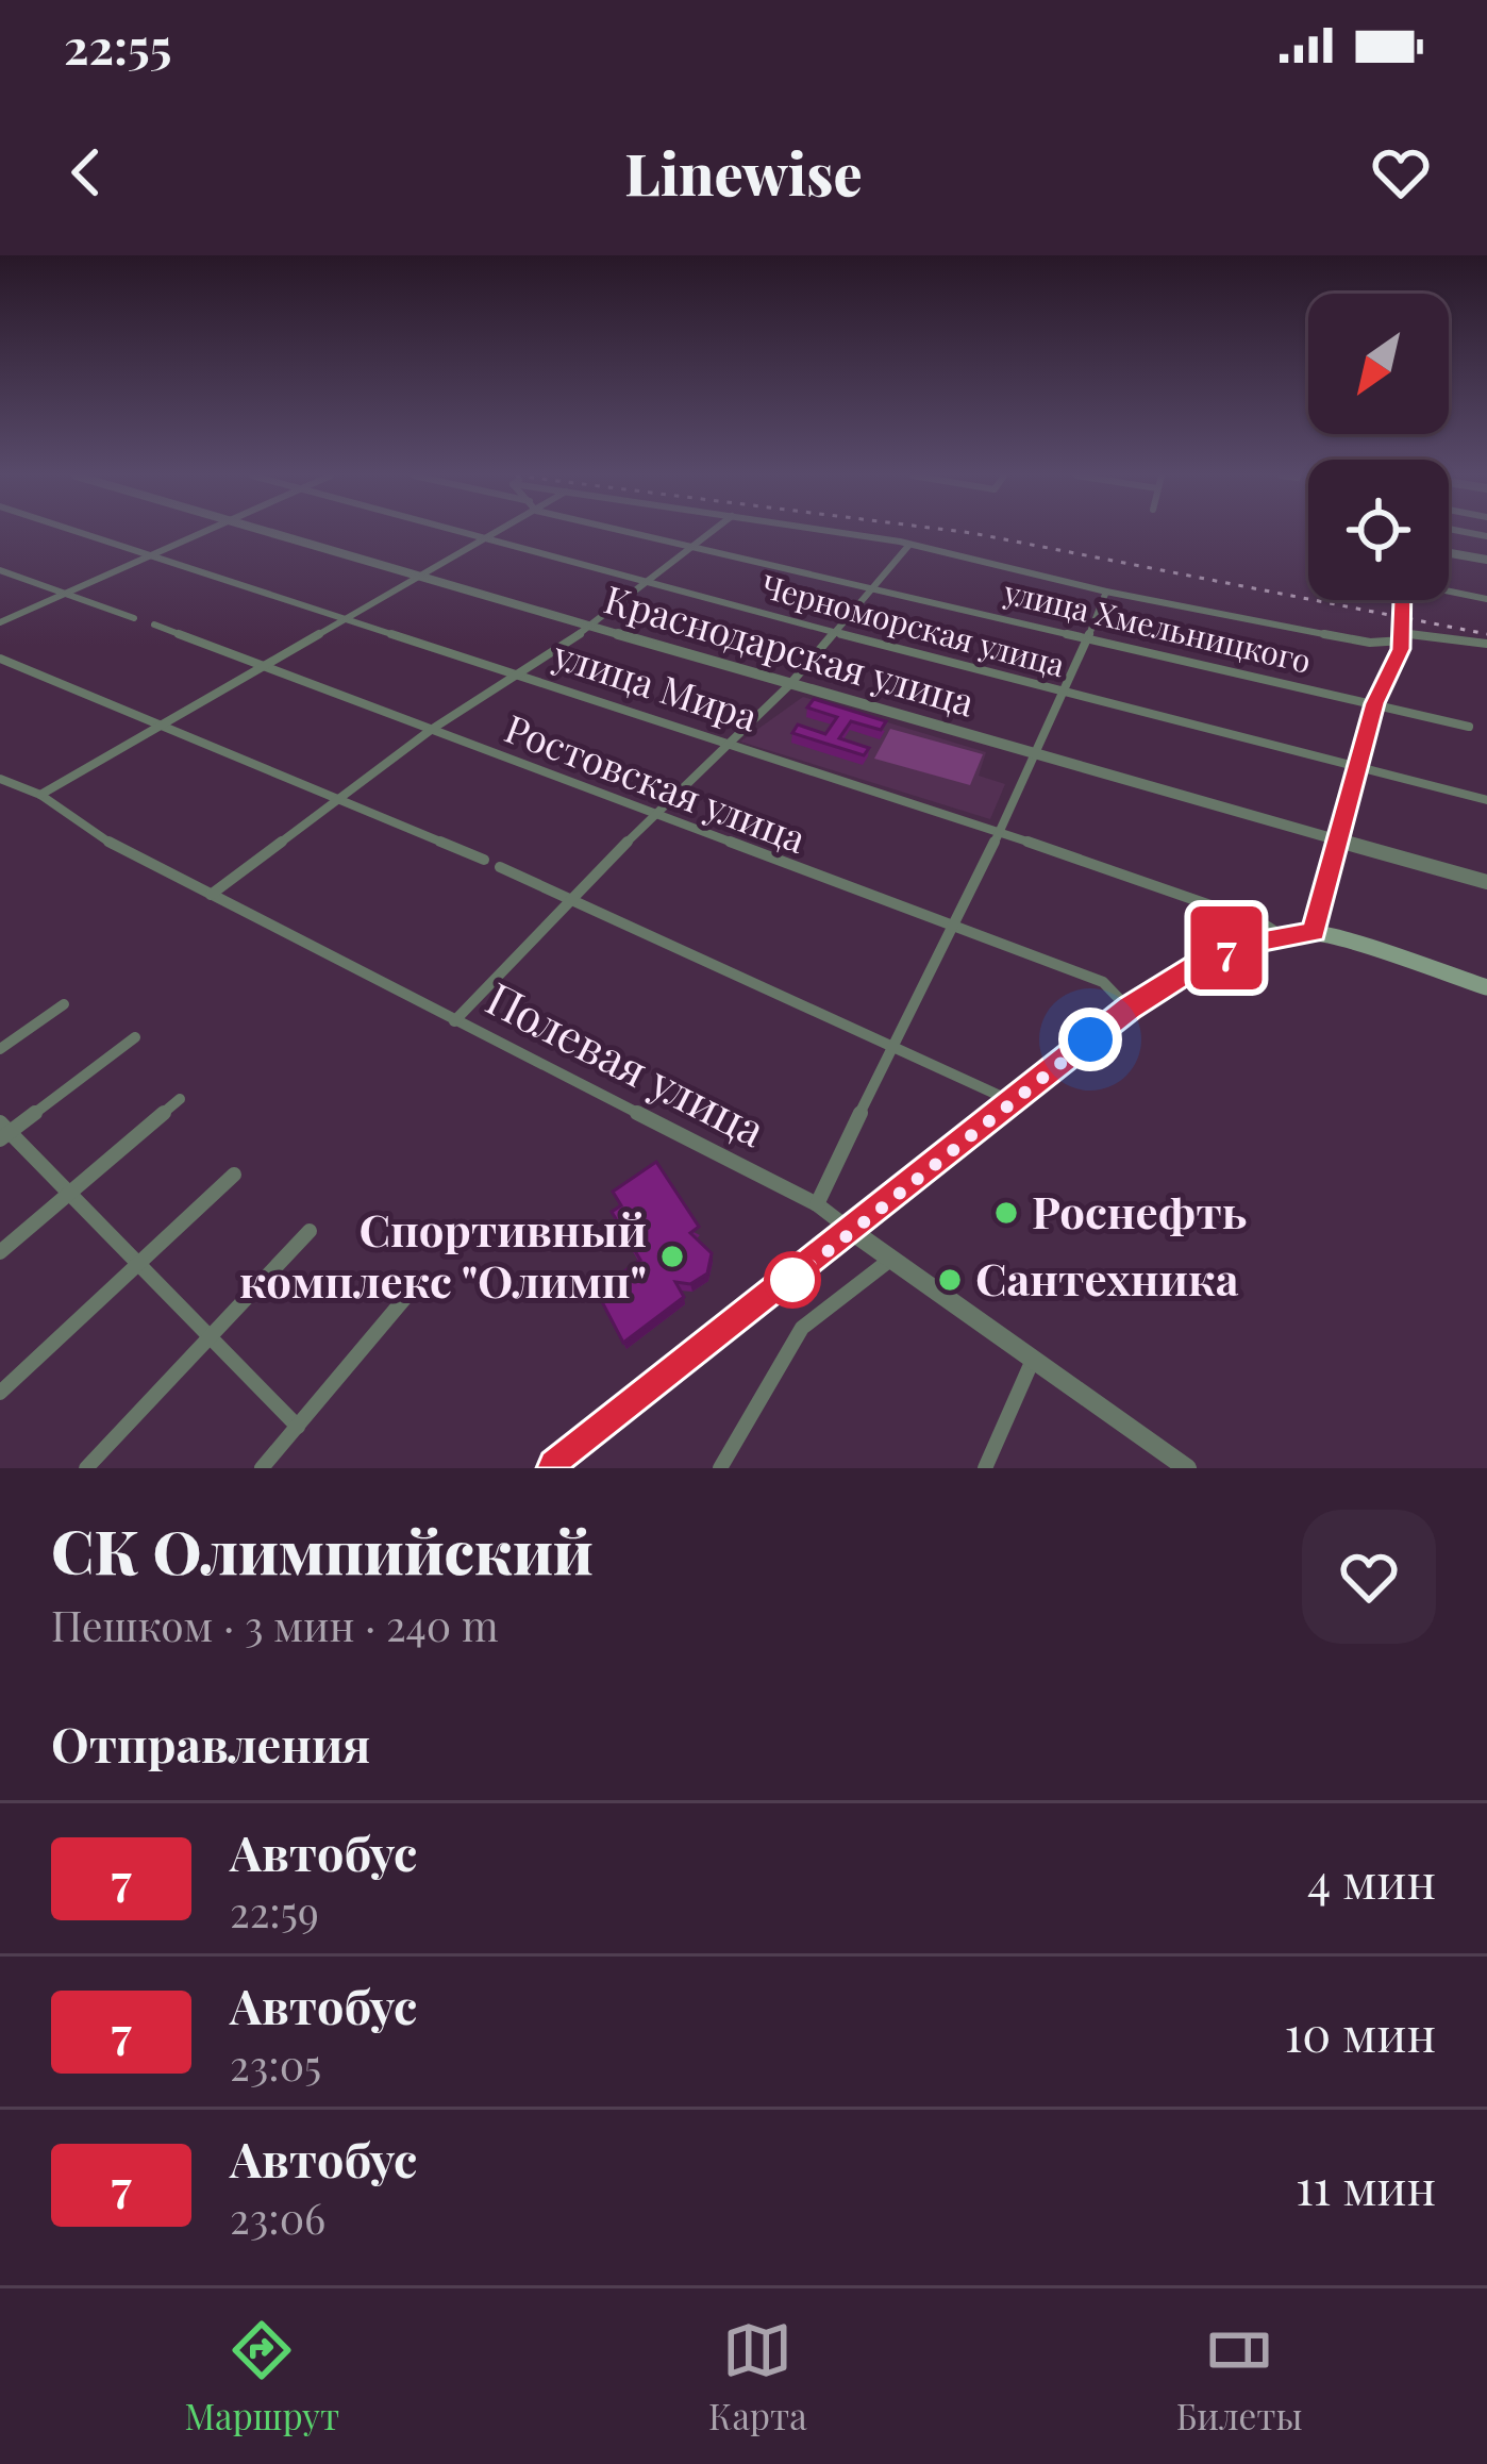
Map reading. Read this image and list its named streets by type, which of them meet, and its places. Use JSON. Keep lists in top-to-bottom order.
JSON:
{
  "streets": {
    "street": [
      "Черноморская улица",
      "улица Хмельницкого",
      "Краснодарская улица",
      "улица Мира",
      "Ростовская улица",
      "Полевая улица"
    ]
  },
  "places": ["Роснефть", "Спортивный комплекс \"Олимп\"", "Сантехника"],
  "lines": ["bus line 7"],
  "north": "bottom left",
  "page": {
    "status": "22:55",
    "header": "Linewise",
    "on_map": "7",
    "heading": [
      ["СК Олимпийский", "Пешком · 3 мин · 240 m"],
      "Отправления"
    ],
    "list": [
      {
        "mark": "7",
        "name": "Автобус",
        "note": "22:59",
        "value": "4 мин"
      },
      {
        "mark": "7",
        "name": "Автобус",
        "note": "23:05",
        "value": "10 мин"
      },
      {
        "mark": "7",
        "name": "Автобус",
        "note": "23:06",
        "value": "11 мин"
      }
    ],
    "tabs": ["Маршрут", "Карта", "Билеты"]
  }
}
